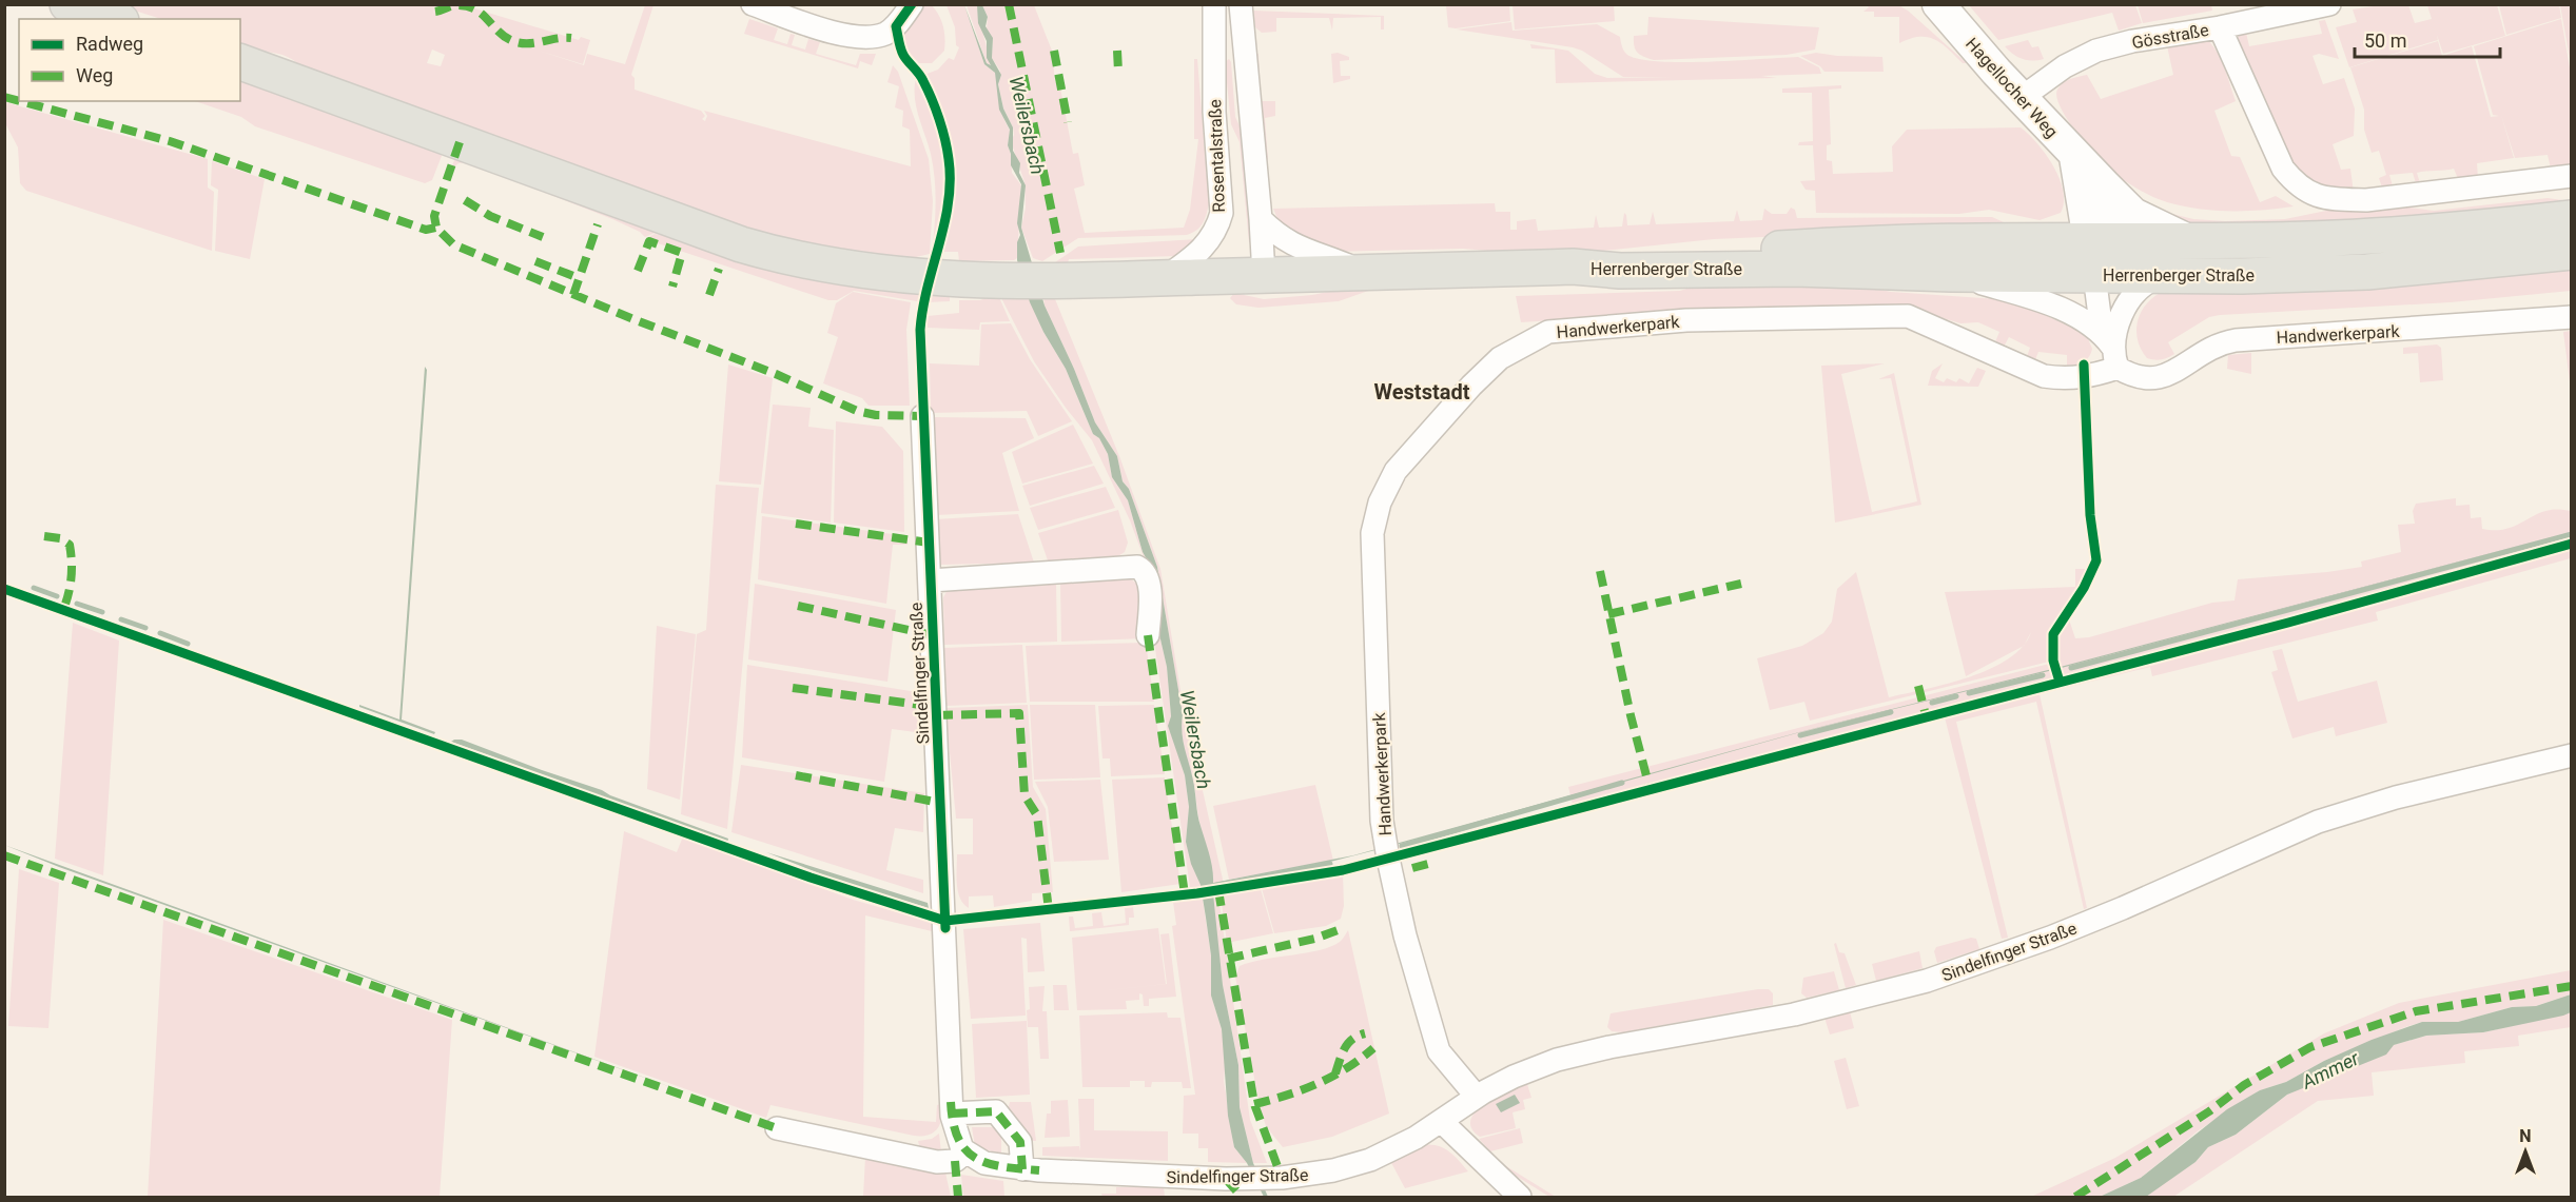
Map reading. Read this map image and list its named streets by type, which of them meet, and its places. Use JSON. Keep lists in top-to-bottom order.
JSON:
{
  "streets": {
    "main road": ["Herrenberger Straße"],
    "street": [
      "Gösstraße",
      "Hagellocher Weg",
      "Rosentalstraße",
      "Handwerkerpark",
      "Sindelfinger Straße"
    ]
  },
  "crossings": [
    ["Gösstraße", "Hagellocher Weg"],
    ["Hagellocher Weg", "Herrenberger Straße"],
    ["Handwerkerpark", "Sindelfinger Straße"]
  ],
  "districts": ["Weststadt"],
  "water": ["Weilersbach", "Ammer"],
  "legend": ["Radweg", "Weg"],
  "scale_bar": "50 m",
  "north": "top"
}
